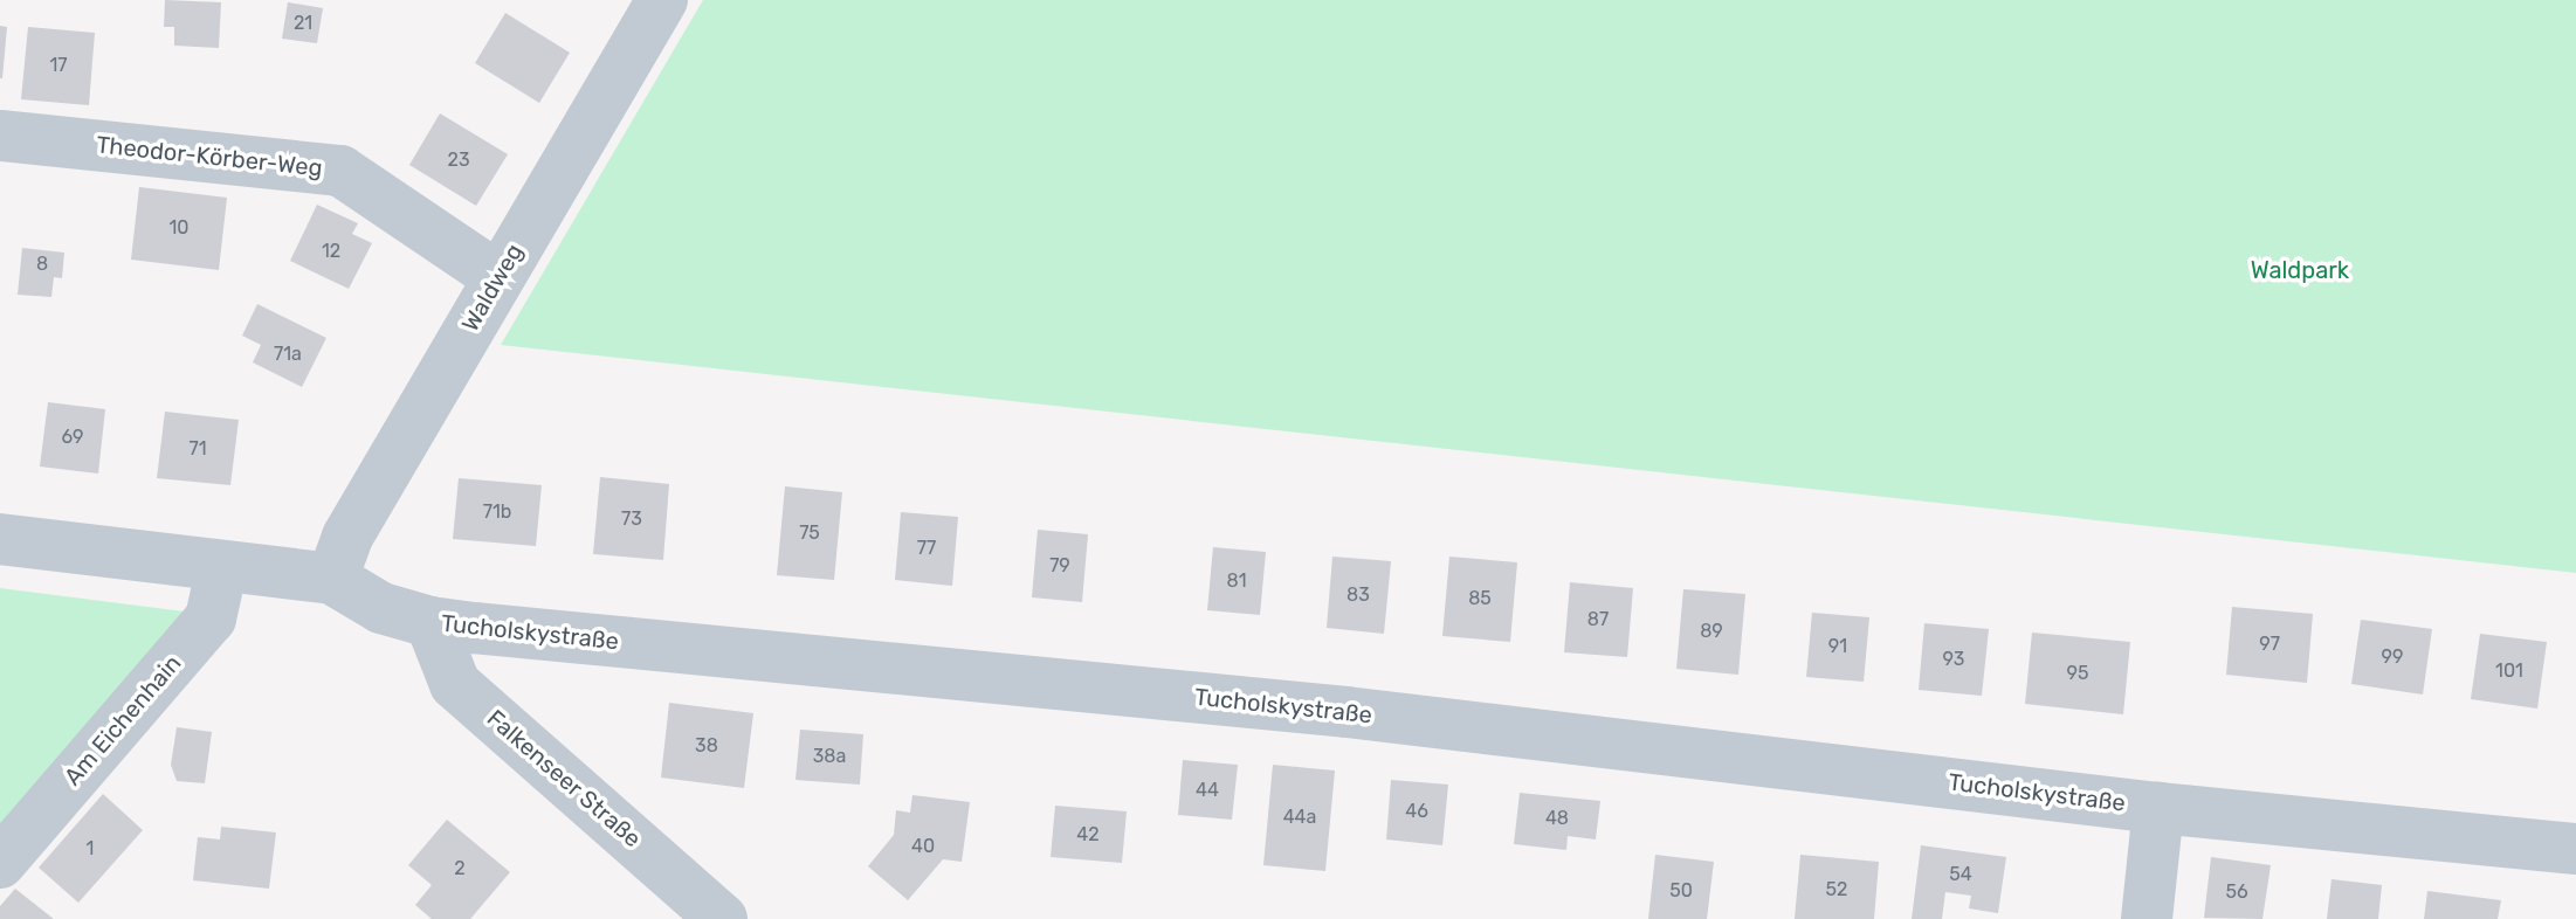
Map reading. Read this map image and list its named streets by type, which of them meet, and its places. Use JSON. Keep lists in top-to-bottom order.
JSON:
{
  "streets": {
    "street": [
      "Theodor-Körber-Weg",
      "Waldweg",
      "Tucholskystraße",
      "Am Eichenhain",
      "Falkenseer Straße"
    ]
  },
  "crossings": [
    ["Theodor-Körber-Weg", "Waldweg"],
    ["Waldweg", "Tucholskystraße"],
    ["Tucholskystraße", "Am Eichenhain"],
    ["Tucholskystraße", "Falkenseer Straße"]
  ],
  "parks": ["Waldpark"],
  "house_numbers": [
    "21",
    "17",
    "23",
    "10",
    "12",
    "8",
    "71a",
    "69",
    "71",
    "71b",
    "73",
    "75",
    "77",
    "79",
    "81",
    "83",
    "85",
    "87",
    "89",
    "97",
    "91",
    "99",
    "93",
    "101",
    "95",
    "38",
    "38a",
    "44",
    "46",
    "44a",
    "48",
    "42",
    "40",
    "1",
    "2",
    "54",
    "52",
    "50",
    "56"
  ]
}
